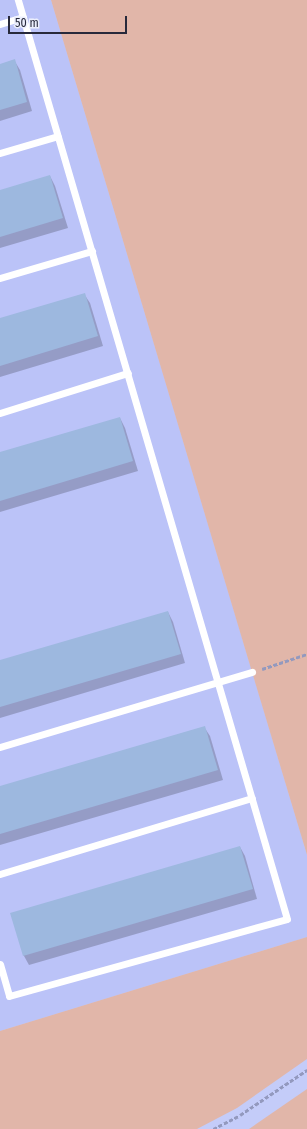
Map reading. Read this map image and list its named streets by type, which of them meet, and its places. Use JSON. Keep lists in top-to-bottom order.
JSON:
{
  "scale_bar": "50 m"
}
